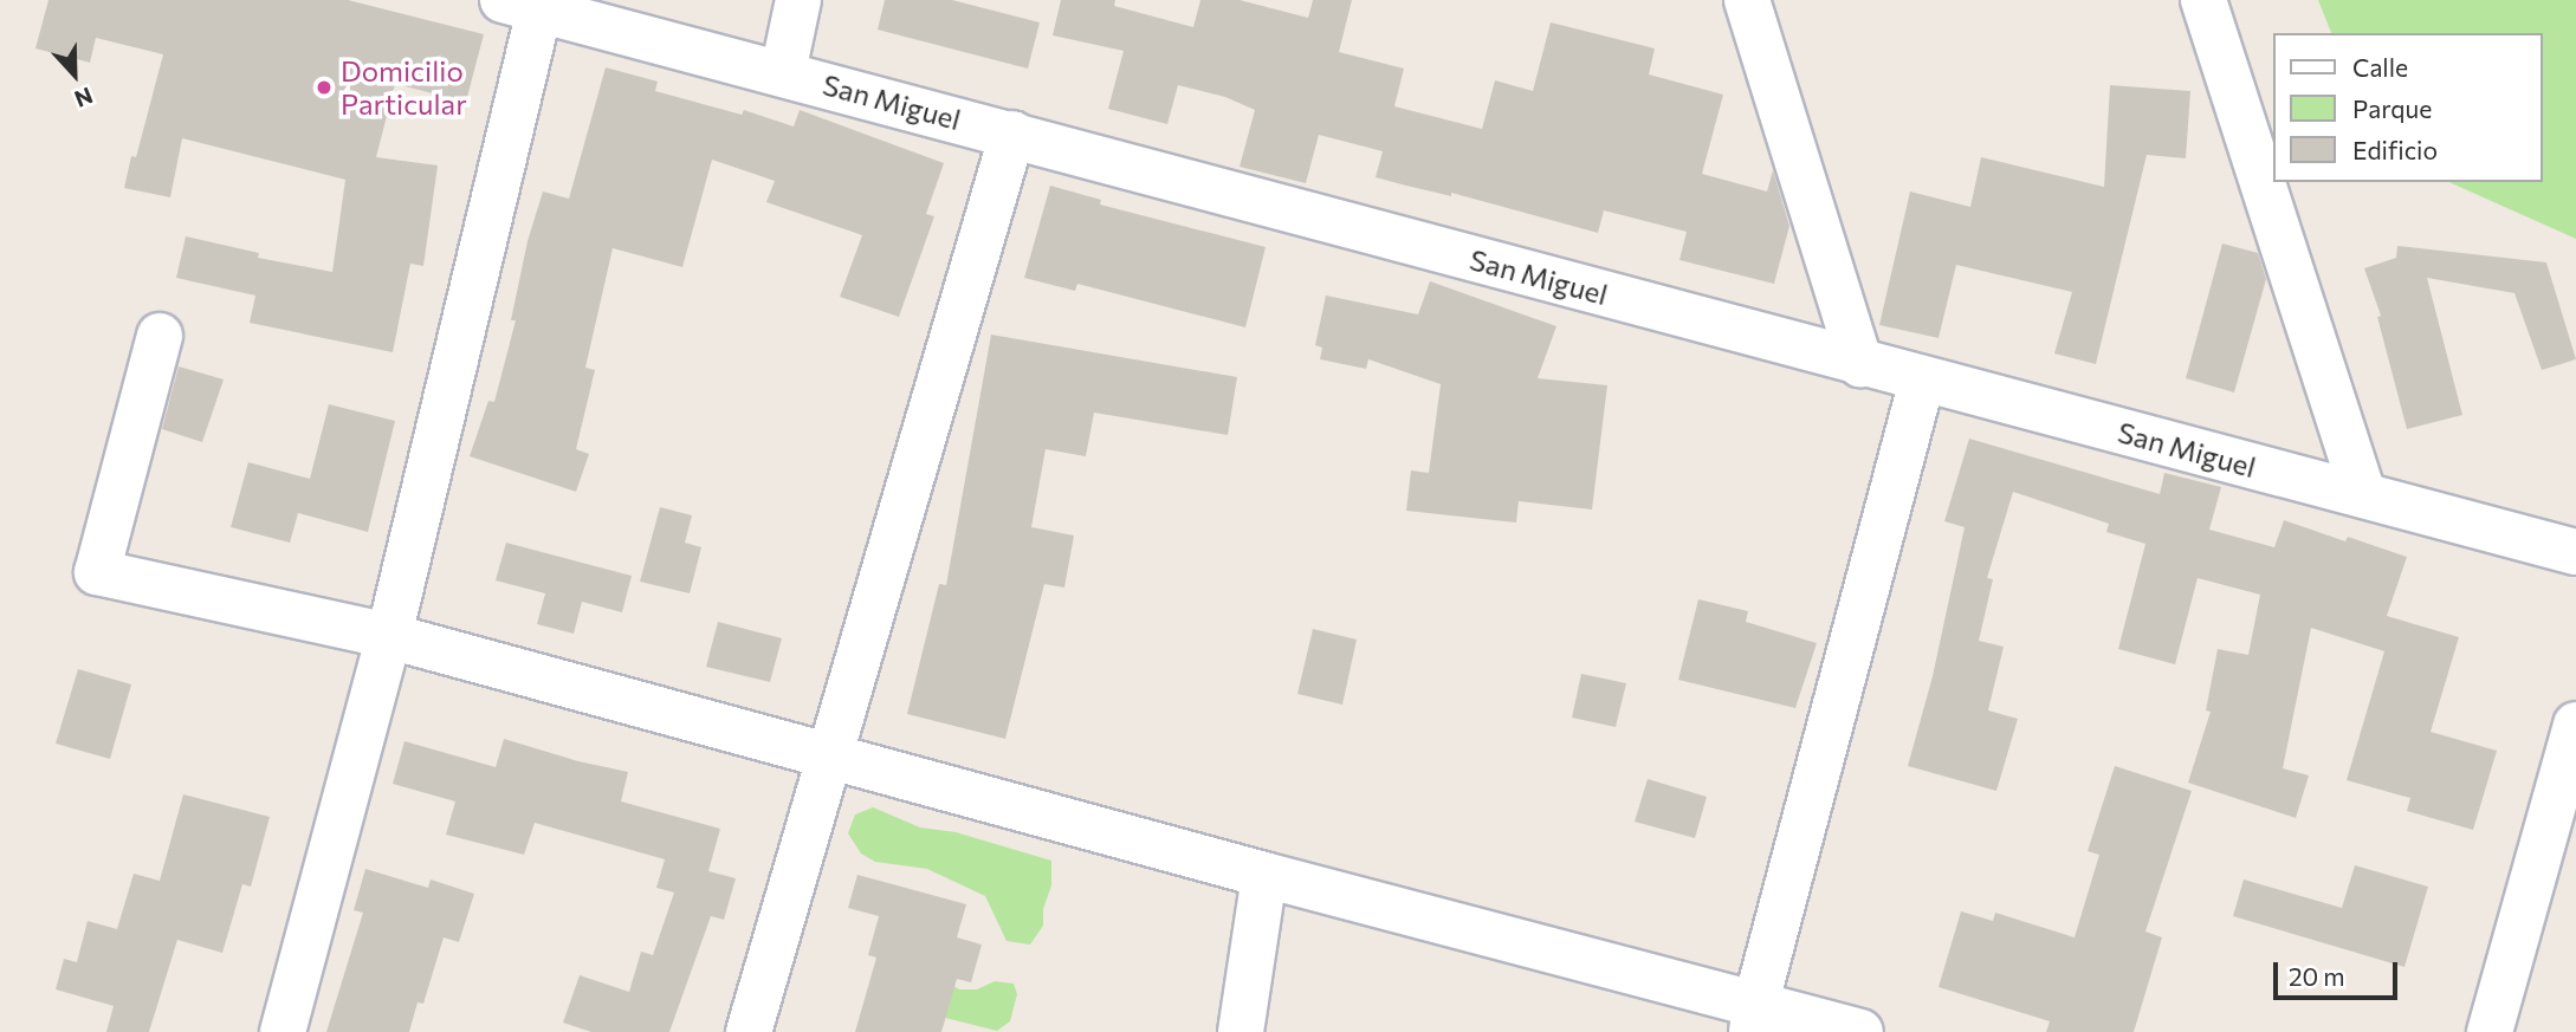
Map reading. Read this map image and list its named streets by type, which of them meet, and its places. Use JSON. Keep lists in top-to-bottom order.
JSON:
{
  "streets": {
    "street": ["San Miguel"]
  },
  "places": ["Domicilio Particular"],
  "legend": ["Calle", "Parque", "Edificio"],
  "scale_bar": "20 m",
  "north": "bottom"
}
